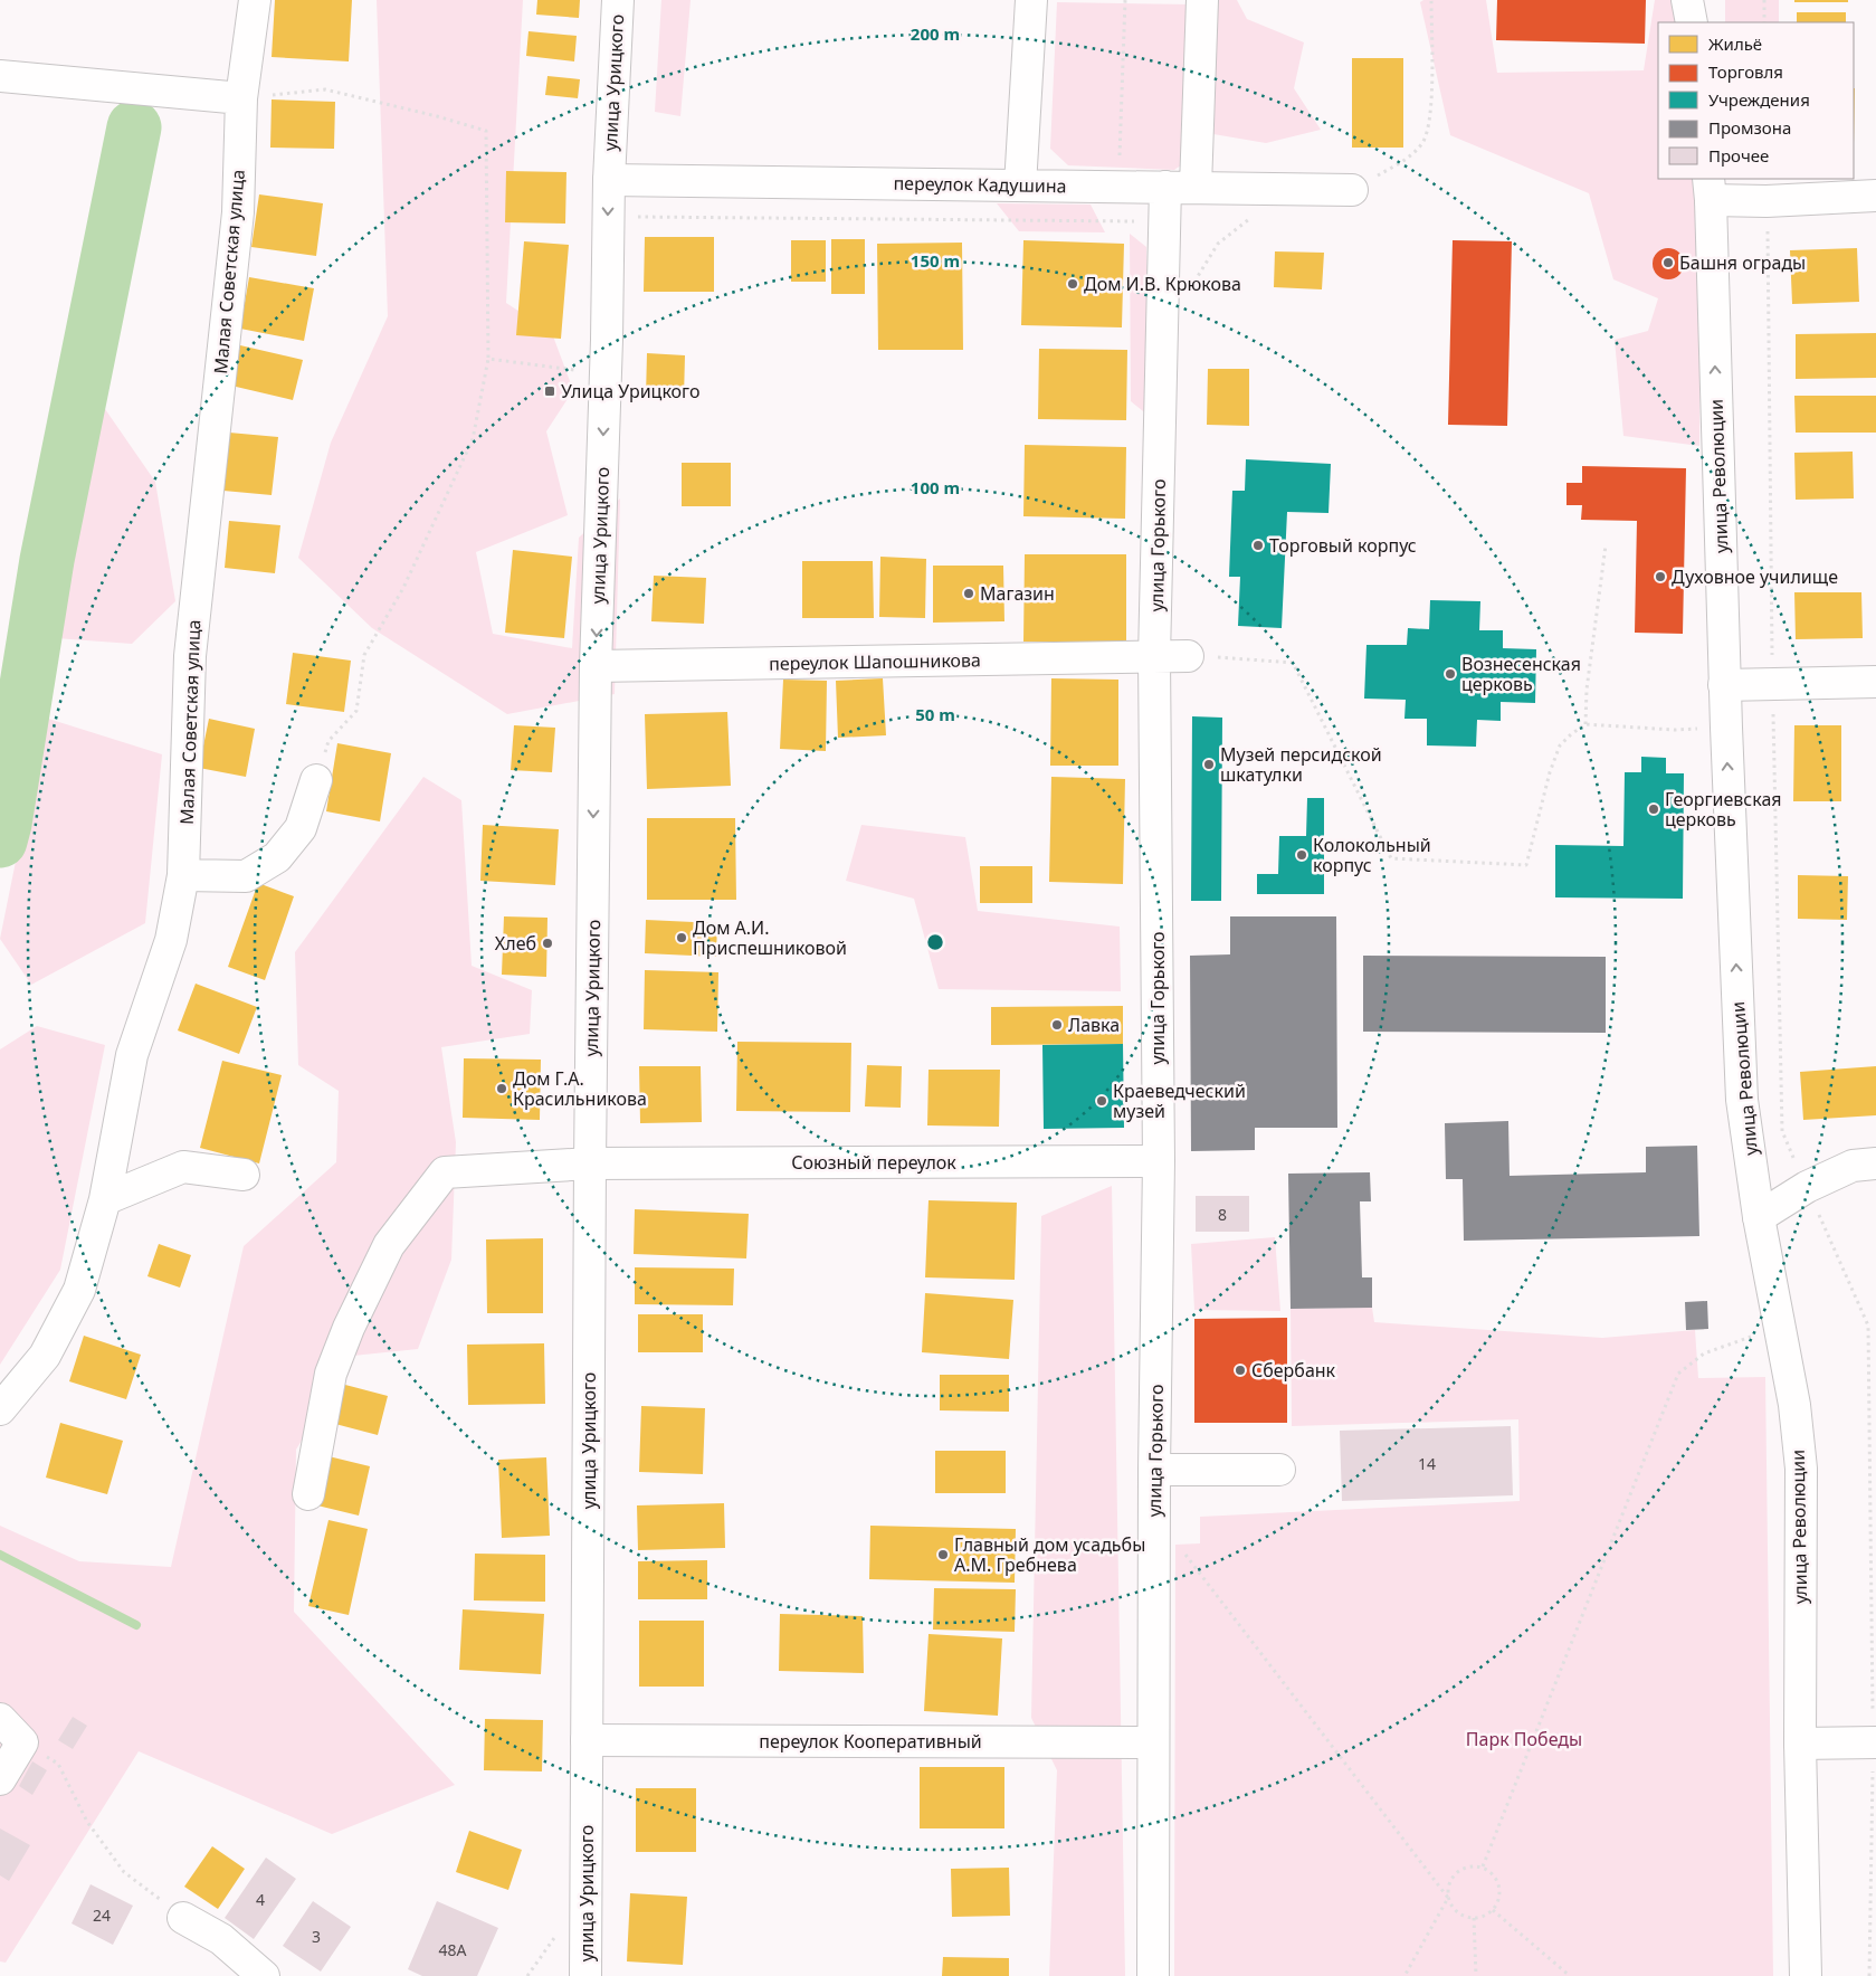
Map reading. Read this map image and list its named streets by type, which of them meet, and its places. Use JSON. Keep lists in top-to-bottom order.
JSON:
{
  "streets": {
    "street": [
      "улица Урицкого",
      "переулок Кадушина",
      "Малая Советская улица",
      "улица Революции",
      "улица Горького",
      "переулок Шапошникова",
      "Союзный переулок",
      "переулок Кооперативный"
    ]
  },
  "crossings": [
    ["улица Урицкого", "переулок Кадушина"],
    ["улица Урицкого", "переулок Шапошникова"],
    ["улица Урицкого", "Союзный переулок"],
    ["улица Урицкого", "переулок Кооперативный"],
    ["переулок Кадушина", "улица Горького"],
    ["улица Горького", "переулок Шапошникова"],
    ["улица Горького", "Союзный переулок"],
    ["улица Горького", "переулок Кооперативный"]
  ],
  "one_way": ["улица Урицкого", "улица Революции"],
  "parks": ["Парк Победы"],
  "places": {
    "other": [
      "Башня ограды",
      "Дом И.В. Крюкова",
      "Торговый корпус",
      "Духовное училище",
      "Магазин",
      "Вознесенская церковь",
      "Музей персидской шкатулки",
      "Георгиевская церковь",
      "Колокольный корпус",
      "Дом А.И. Приспешниковой",
      "Хлеб",
      "Лавка",
      "Дом Г.А. Красильникова",
      "Краеведческий музей",
      "Сбербанк",
      "Главный дом усадьбы А.М. Гребнева"
    ],
    "transit": ["Улица Урицкого"]
  },
  "house_numbers": [
    "8",
    "14",
    "4",
    "24",
    "3",
    "48А"
  ],
  "legend": [
    "Жильё",
    "Торговля",
    "Учреждения",
    "Промзона",
    "Прочее"
  ],
  "rings": [
    "200 m",
    "150 m",
    "100 m",
    "50 m"
  ]
}
